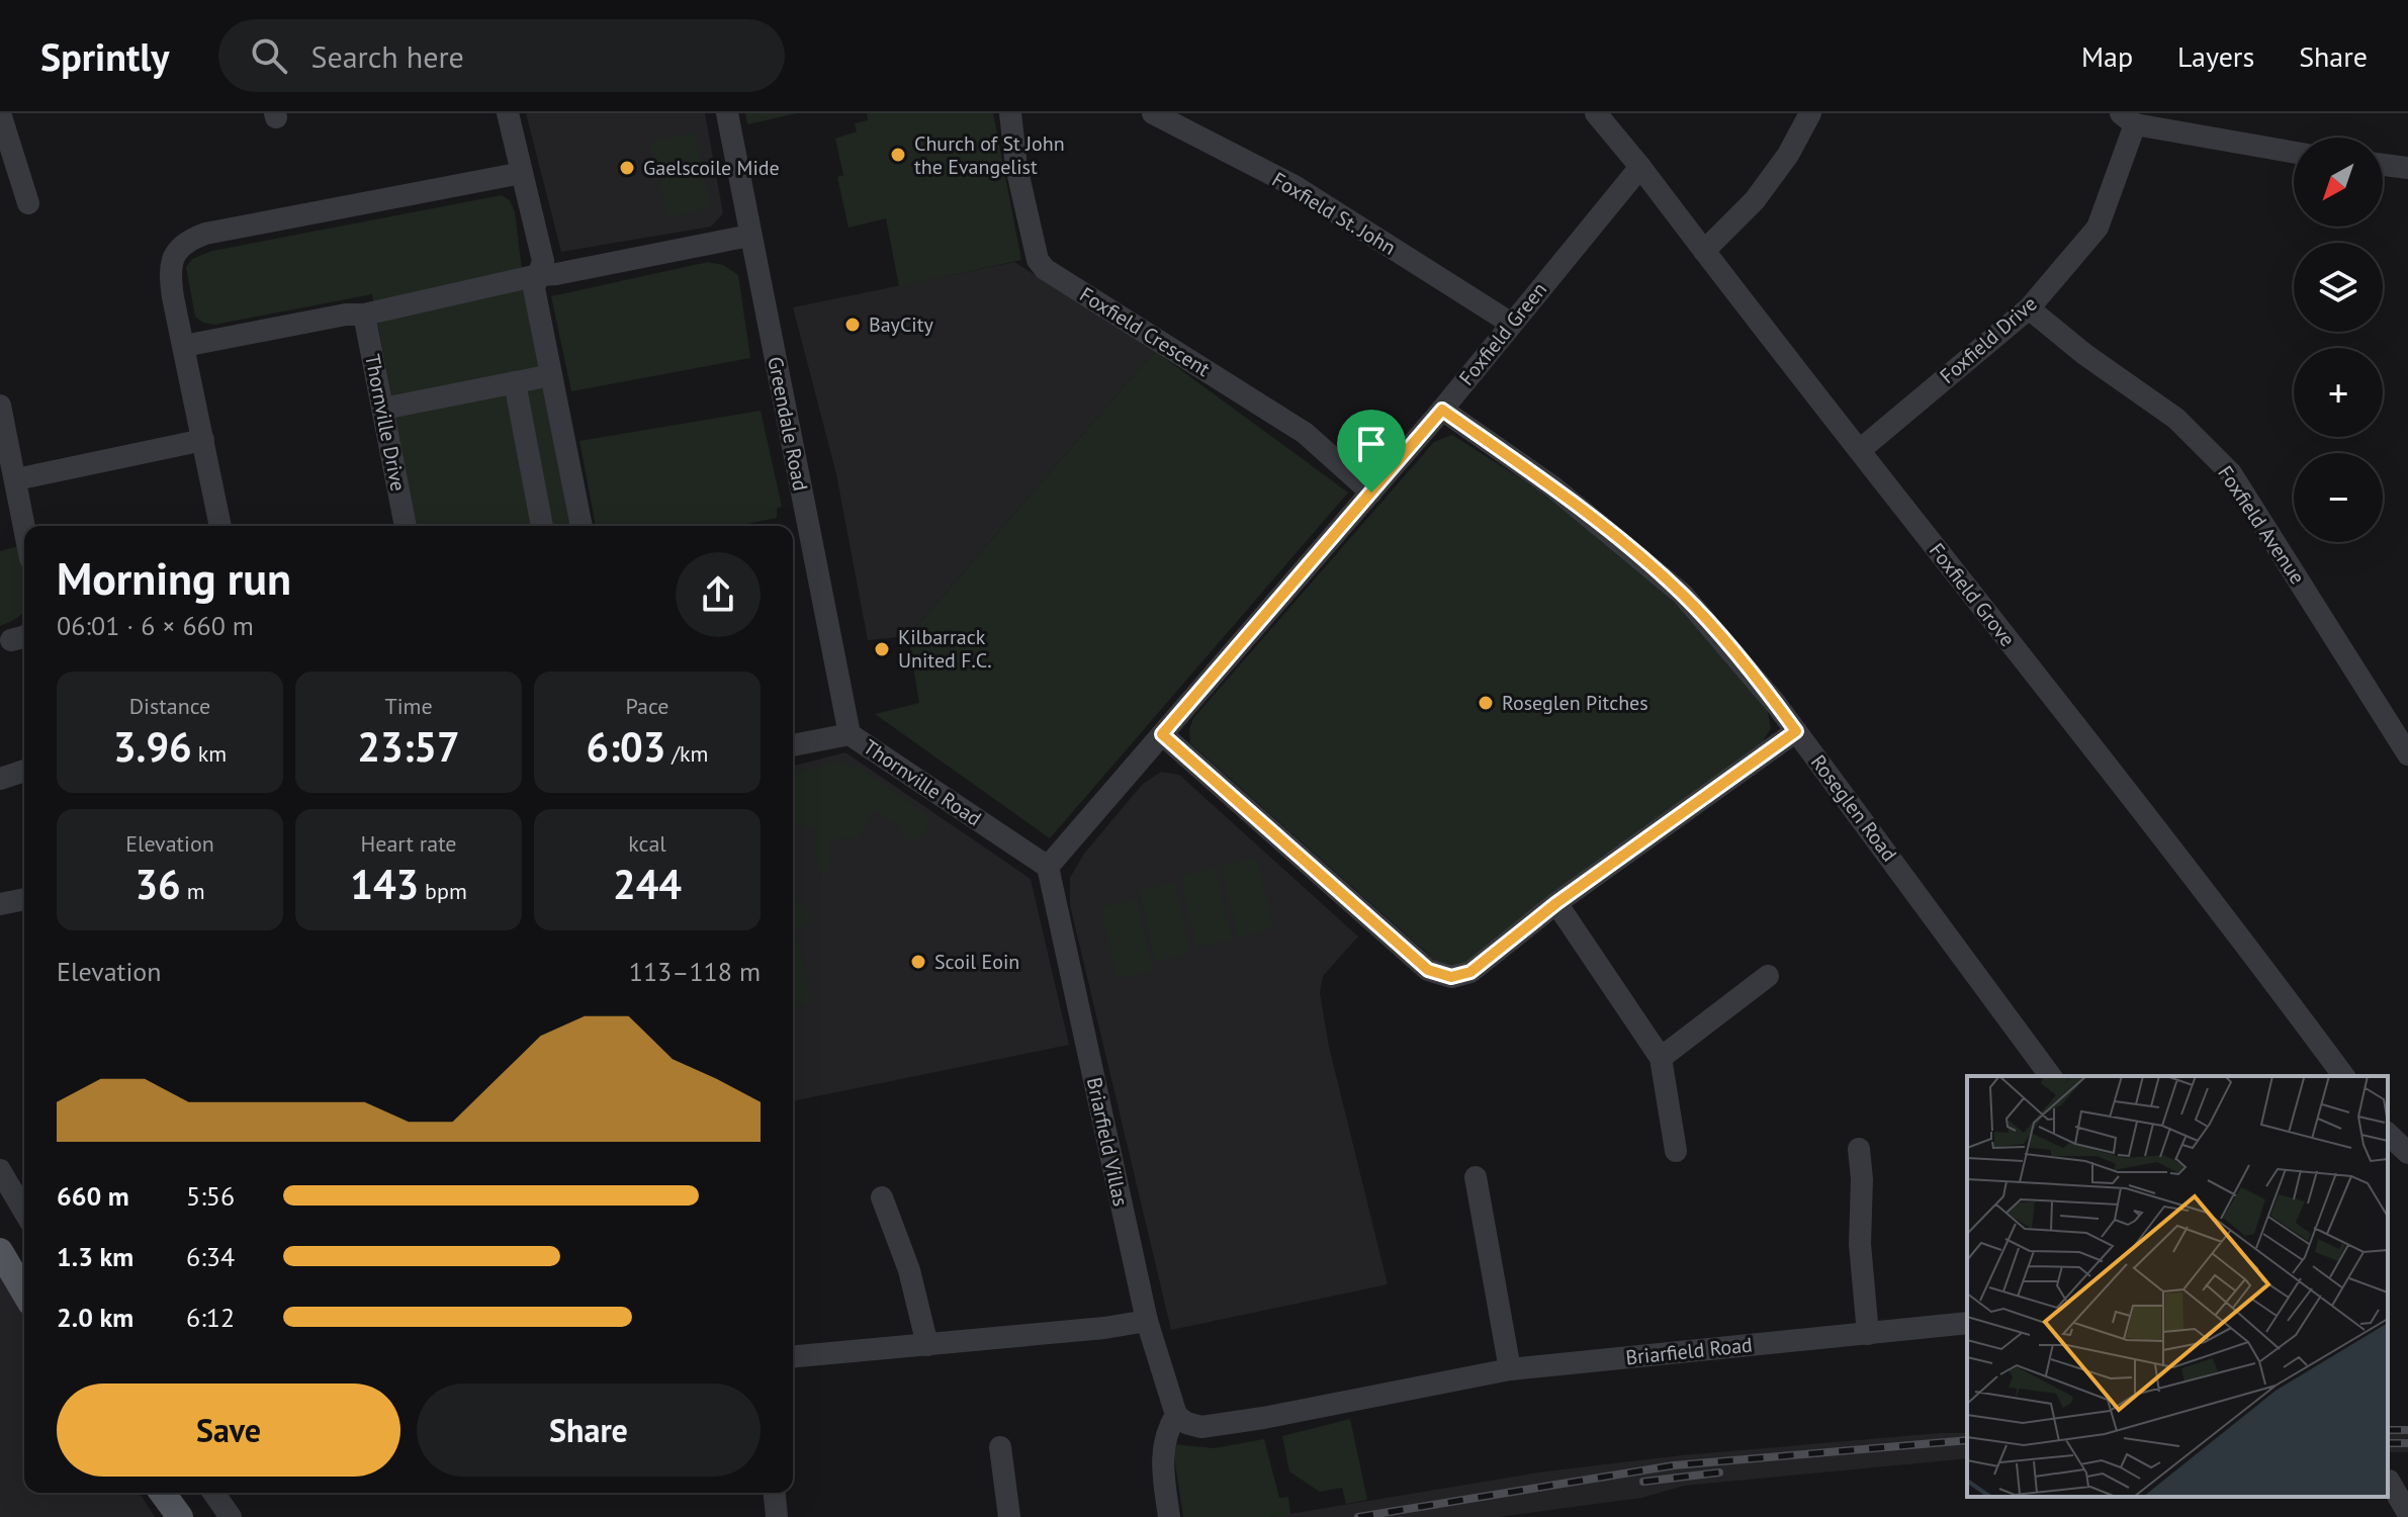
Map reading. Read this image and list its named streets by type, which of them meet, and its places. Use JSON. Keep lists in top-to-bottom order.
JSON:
{
  "streets": {
    "street": [
      "Foxfield St. John",
      "Foxfield Crescent",
      "Foxfield Green",
      "Foxfield Drive",
      "Thornville Drive",
      "Greendale Road",
      "Foxfield Avenue",
      "Foxfield Grove",
      "Thornville Road",
      "Roseglen Road",
      "Briarfield Villas",
      "Briarfield Road"
    ]
  },
  "crossings": [
    ["Foxfield St. John", "Foxfield Green"],
    ["Foxfield Crescent", "Foxfield Green"],
    ["Foxfield Green", "Foxfield Grove"],
    ["Foxfield Green", "Thornville Road"],
    ["Foxfield Green", "Roseglen Road"],
    ["Foxfield Green", "Briarfield Villas"],
    ["Foxfield Drive", "Foxfield Avenue"],
    ["Foxfield Drive", "Foxfield Grove"],
    ["Greendale Road", "Thornville Road"],
    ["Thornville Road", "Briarfield Villas"],
    ["Briarfield Villas", "Briarfield Road"]
  ],
  "places": [
    "Church of St John the Evangelist",
    "Gaelscoile Mide",
    "BayCity",
    "Kilbarrack United F.C.",
    "Roseglen Pitches",
    "Scoil Eoin"
  ],
  "north": "bottom left",
  "page": {
    "header": "Sprintly",
    "search": "Search here",
    "nav": ["Map", "Layers", "Share"],
    "map_buttons": ["+", "−"],
    "heading": ["Morning run", "06:01 · 6 × 660 m"],
    "stats": [
      ["Distance", "3.96 km"],
      ["Time", "23:57"],
      ["Pace", "6:03 /km"],
      ["Elevation", "36 m"],
      ["Heart rate", "143 bpm"],
      ["kcal", "244"]
    ],
    "chart": ["Elevation", "113–118 m"],
    "list": [
      {
        "name": "660 m",
        "note": "5:56"
      },
      {
        "name": "1.3 km",
        "note": "6:34"
      },
      {
        "name": "2.0 km",
        "note": "6:12"
      }
    ],
    "buttons": ["Save", "Share"]
  }
}
